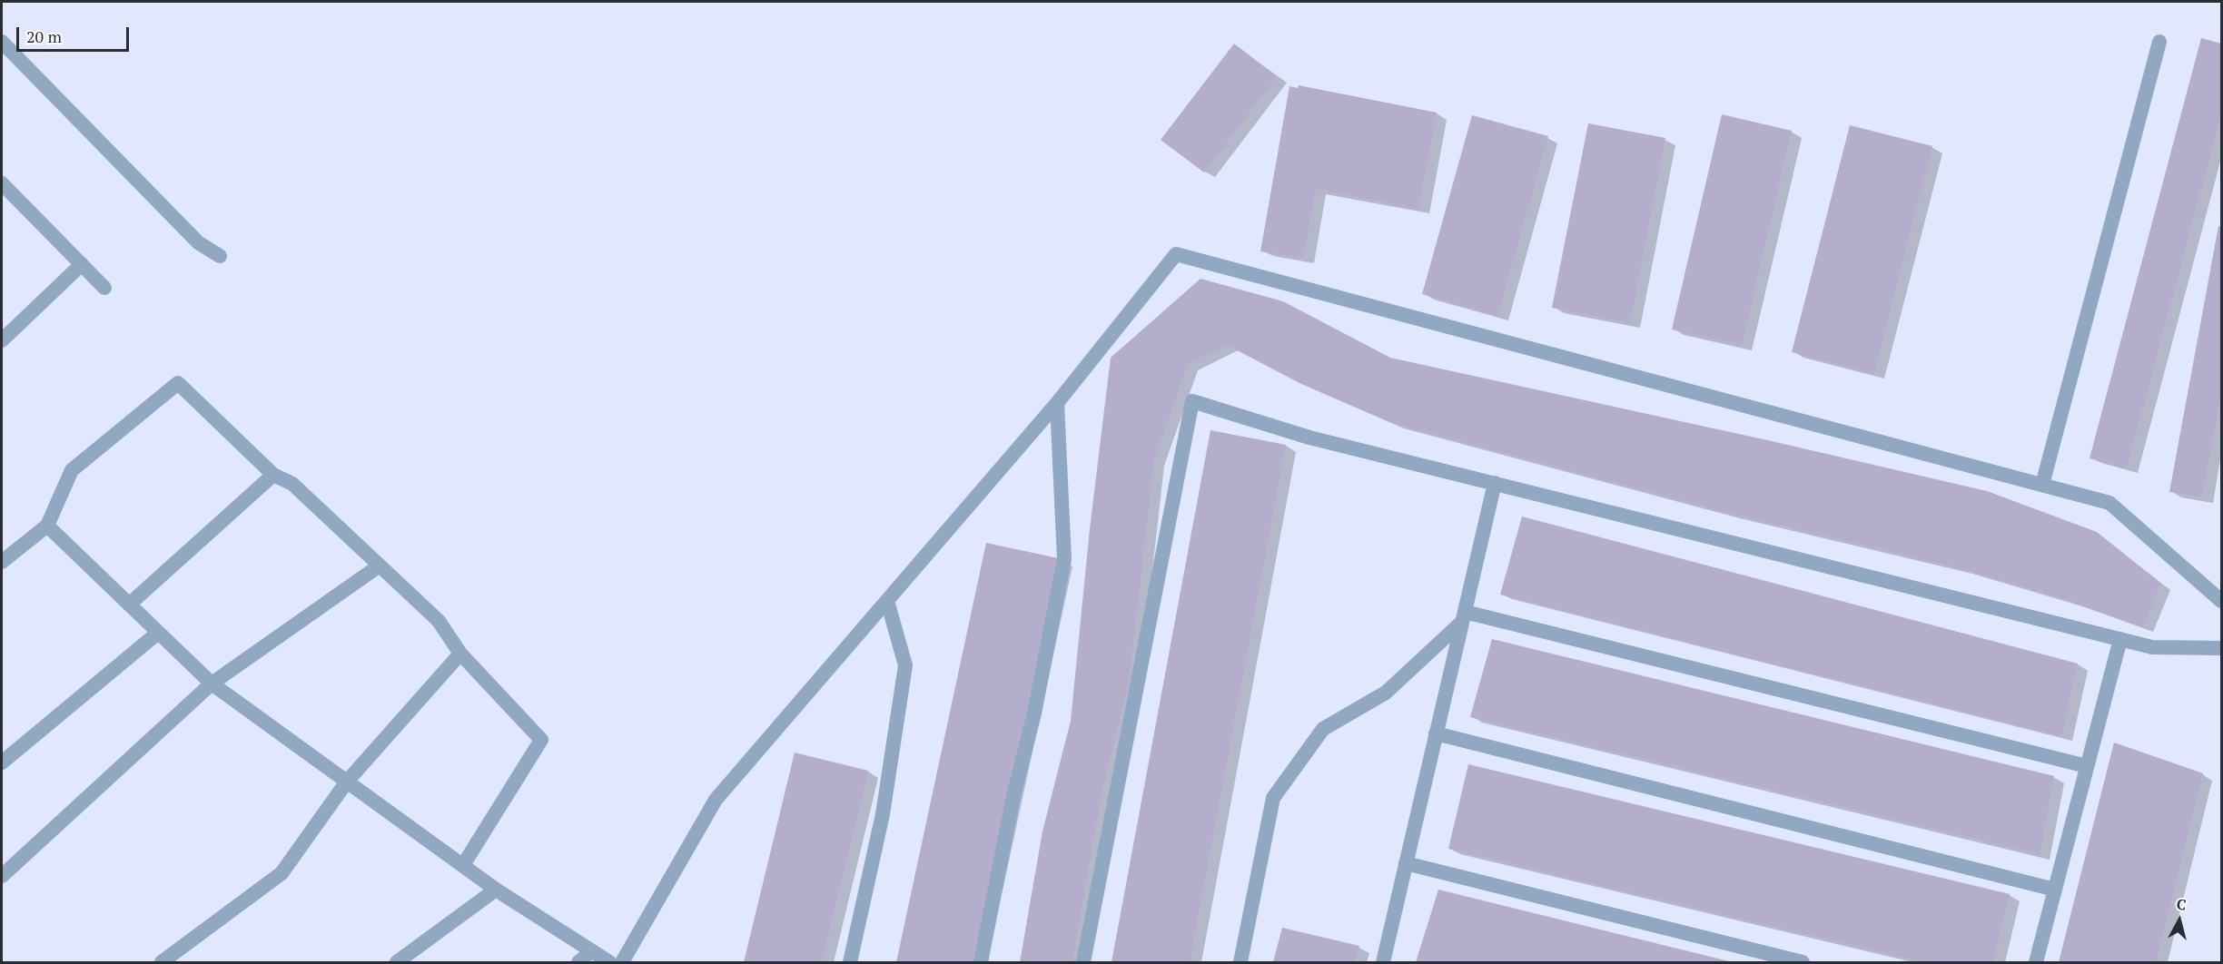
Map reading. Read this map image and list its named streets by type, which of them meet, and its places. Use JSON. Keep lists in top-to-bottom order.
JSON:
{
  "scale_bar": "20 m",
  "north": "top"
}
